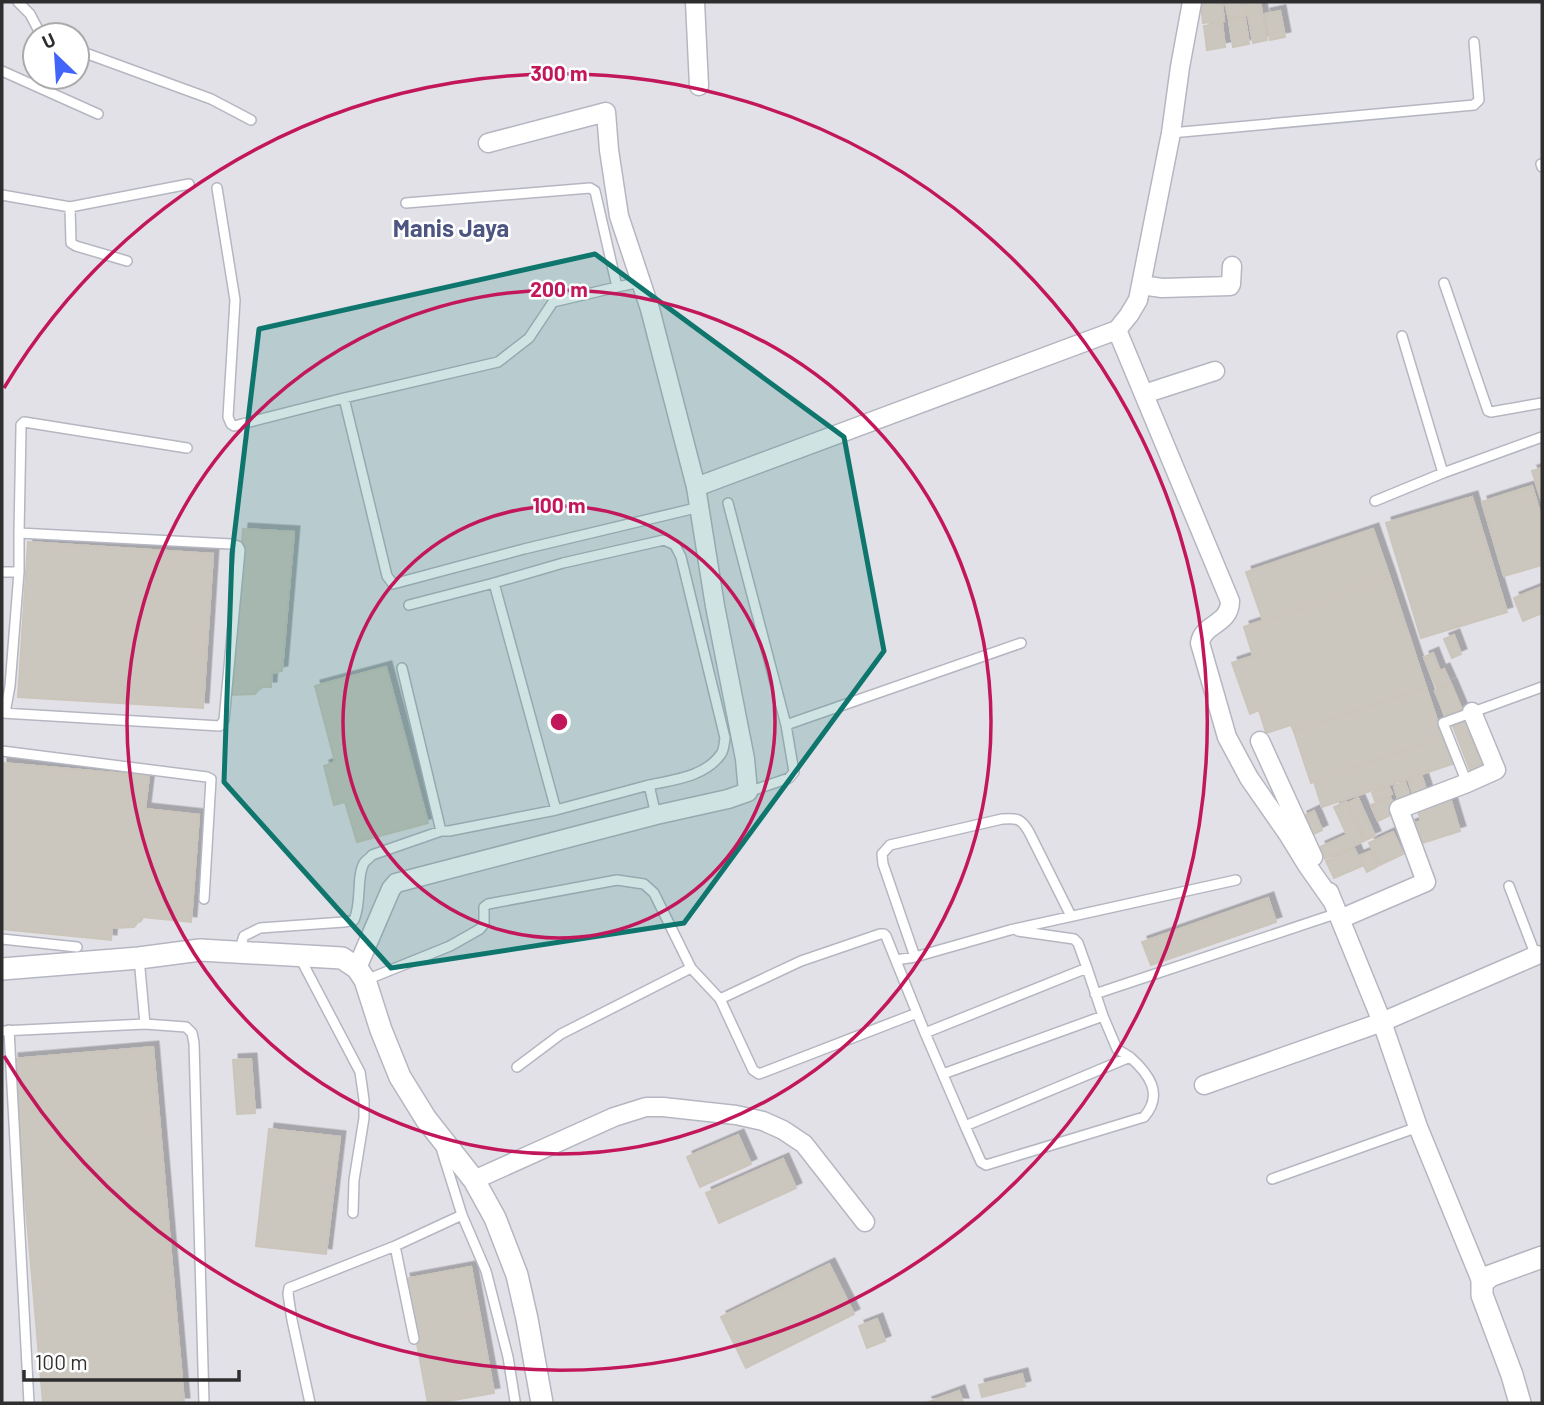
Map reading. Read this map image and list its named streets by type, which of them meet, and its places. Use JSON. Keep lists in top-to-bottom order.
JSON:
{
  "districts": ["Manis Jaya"],
  "scale_bar": "100 m",
  "north": "top left",
  "rings": ["300 m", "200 m", "100 m"]
}
